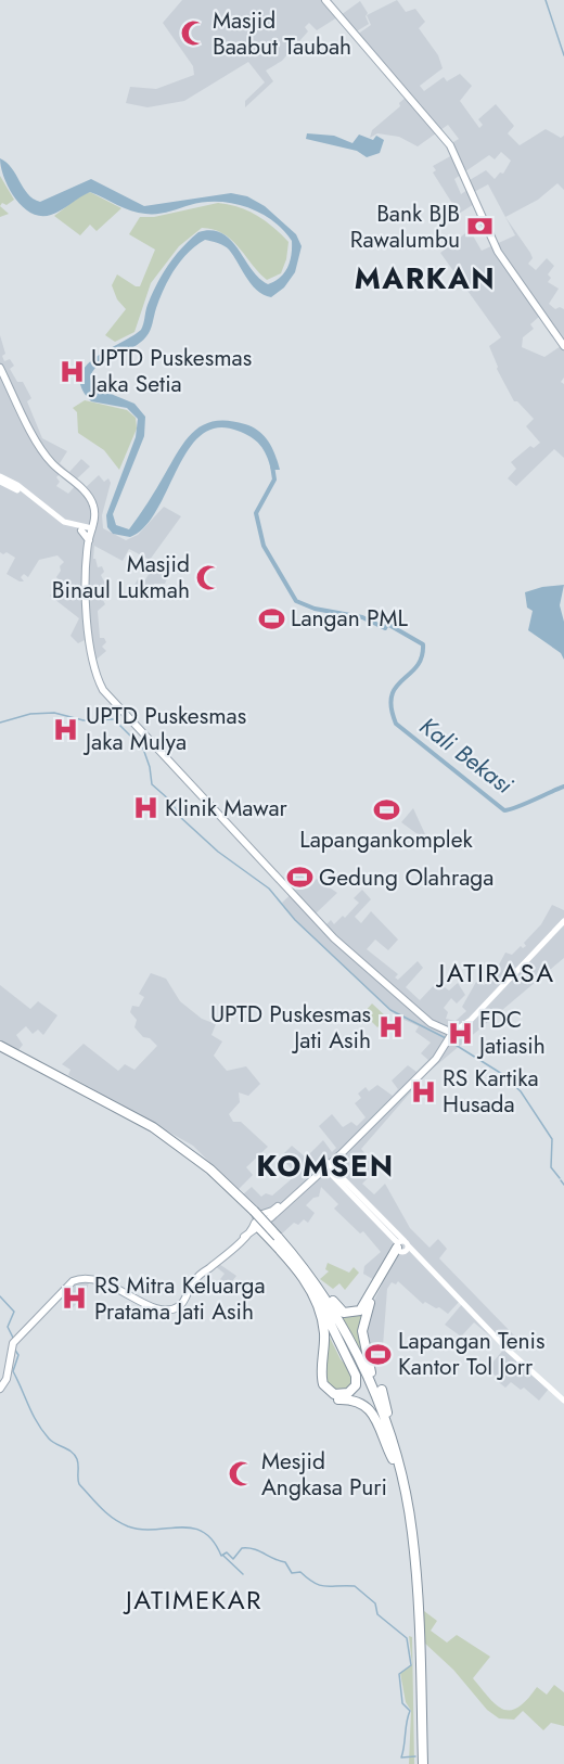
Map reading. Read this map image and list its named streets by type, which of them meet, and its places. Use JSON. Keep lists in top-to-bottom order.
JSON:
{
  "districts": [
    "MARKAN",
    "JATIRASA",
    "KOMSEN",
    "JATIMEKAR"
  ],
  "water": ["Kali Bekasi"],
  "places": {
    "mosque": ["Masjid Baabut Taubah", "Masjid Binaul Lukmah", "Mesjid Angkasa Puri"],
    "bank": ["Bank BJB Rawalumbu"],
    "hospital": [
      "UPTD Puskesmas Jaka Setia",
      "UPTD Puskesmas Jaka Mulya",
      "Klinik Mawar",
      "UPTD Puskesmas Jati Asih",
      "FDC Jatiasih",
      "RS Kartika Husada",
      "RS Mitra Keluarga Pratama Jati Asih"
    ],
    "sports": [
      "Langan PML",
      "Lapangankomplek",
      "Gedung Olahraga",
      "Lapangan Tenis Kantor Tol Jorr"
    ]
  }
}
